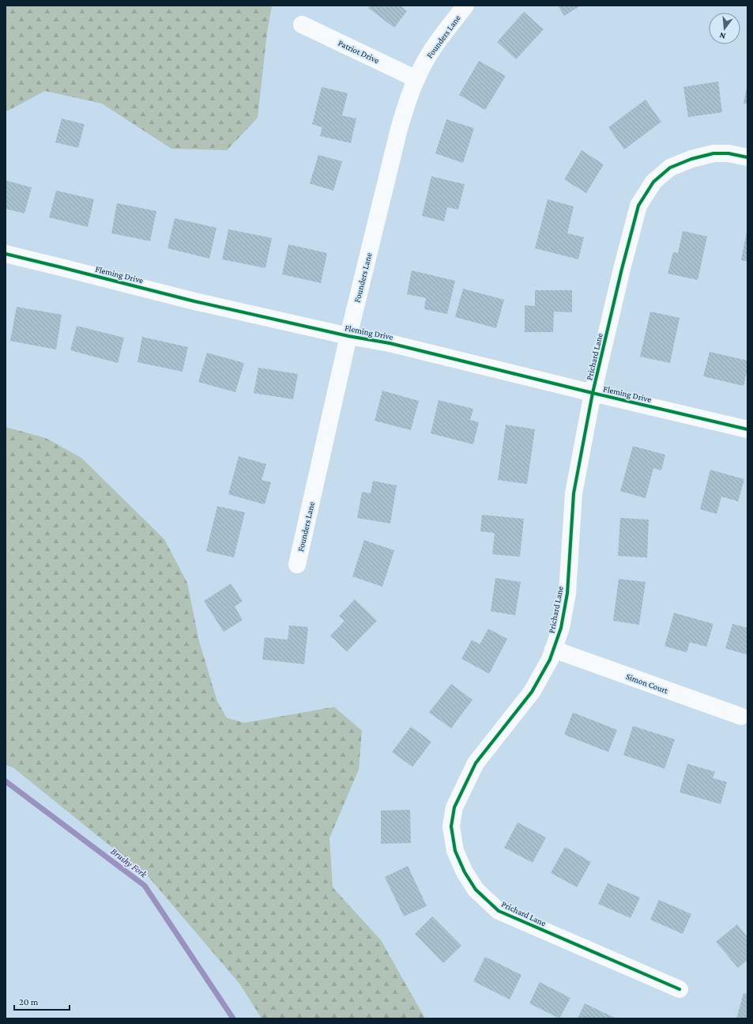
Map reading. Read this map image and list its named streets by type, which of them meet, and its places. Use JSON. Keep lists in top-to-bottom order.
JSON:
{
  "streets": {
    "street": [
      "Founders Lane",
      "Patriot Drive",
      "Fleming Drive",
      "Prichard Lane",
      "Simon Court"
    ]
  },
  "crossings": [
    ["Founders Lane", "Patriot Drive"],
    ["Founders Lane", "Fleming Drive"],
    ["Fleming Drive", "Prichard Lane"],
    ["Prichard Lane", "Simon Court"]
  ],
  "water": ["Brushy Fork"],
  "scale_bar": "20 m",
  "north": "bottom"
}
